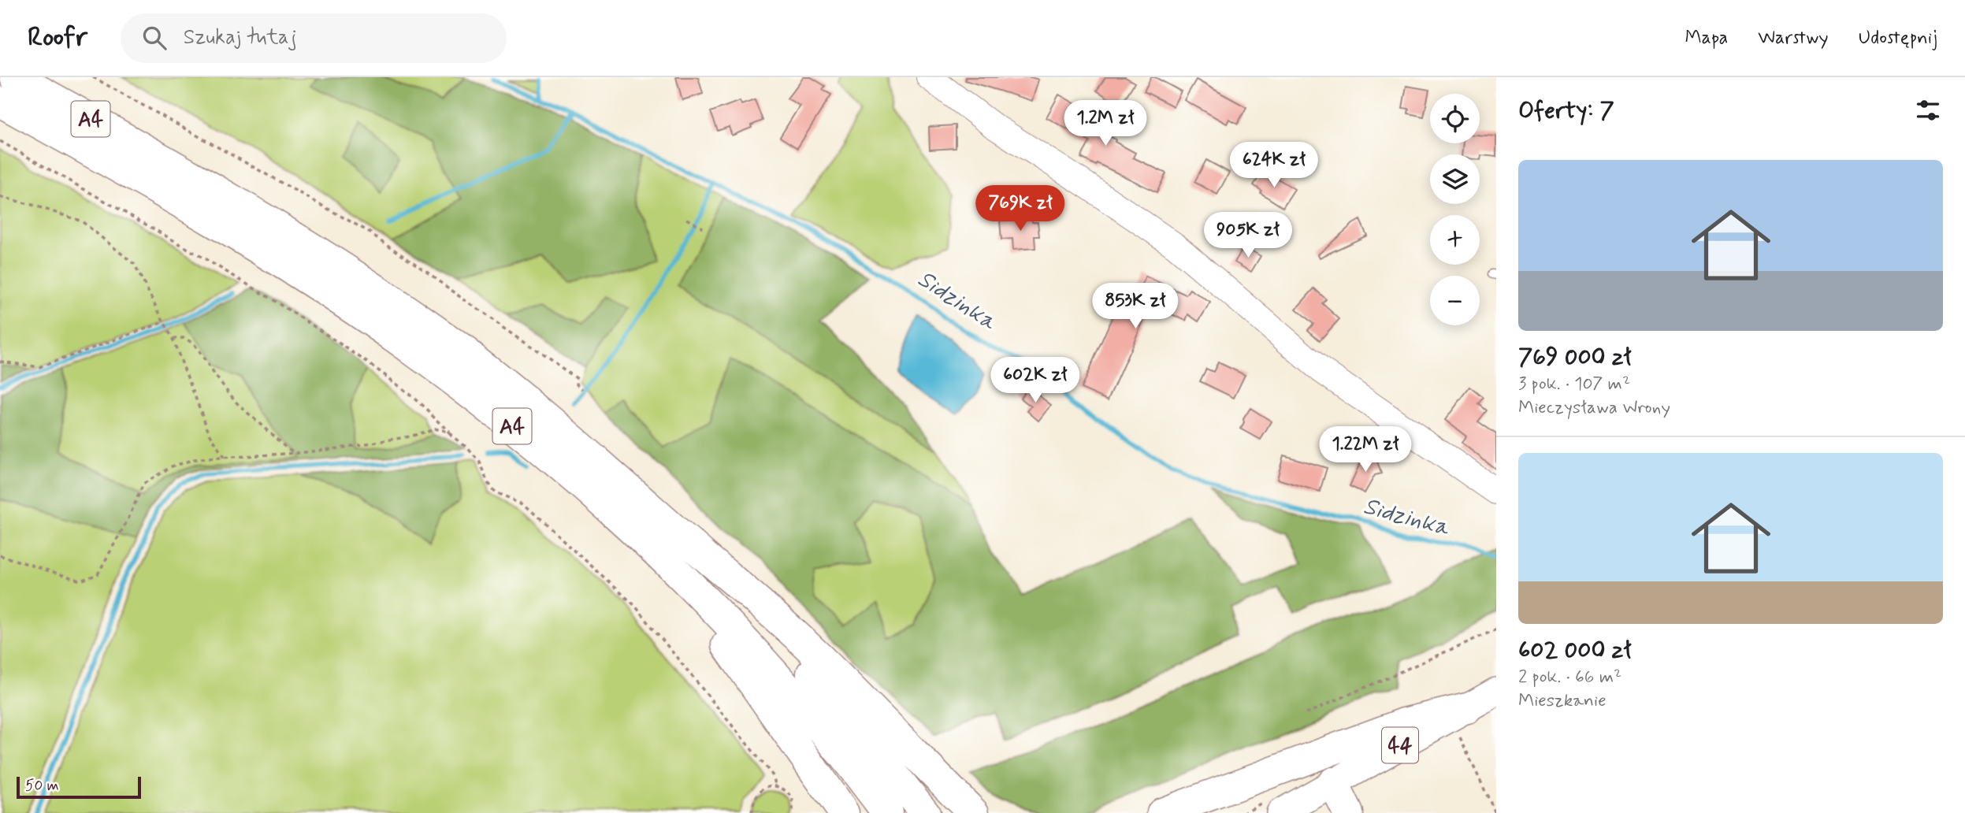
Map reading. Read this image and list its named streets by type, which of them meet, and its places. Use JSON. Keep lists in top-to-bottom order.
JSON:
{
  "streets": {
    "highway": ["A4"],
    "main road": ["44"]
  },
  "water": ["Sidzinka"],
  "scale_bar": "50 m",
  "page": {
    "header": "Roofr",
    "search": "Szukaj tutaj",
    "nav": ["Mapa", "Warstwy", "Udostępnij"],
    "heading": "Oferty: 7",
    "map_buttons": ["+", "−"],
    "price": [
      "1.2M zł",
      "624K zł",
      "769K zł",
      "905K zł",
      "853K zł",
      "602K zł",
      "1.22M zł"
    ],
    "list": [
      {
        "name": "769 000 zł",
        "note": "3 pok. · 107 m² · Mieczysława Wrony"
      },
      {
        "name": "602 000 zł",
        "note": "2 pok. · 66 m² · Mieszkanie"
      }
    ],
    "scale": "50 m"
  }
}
